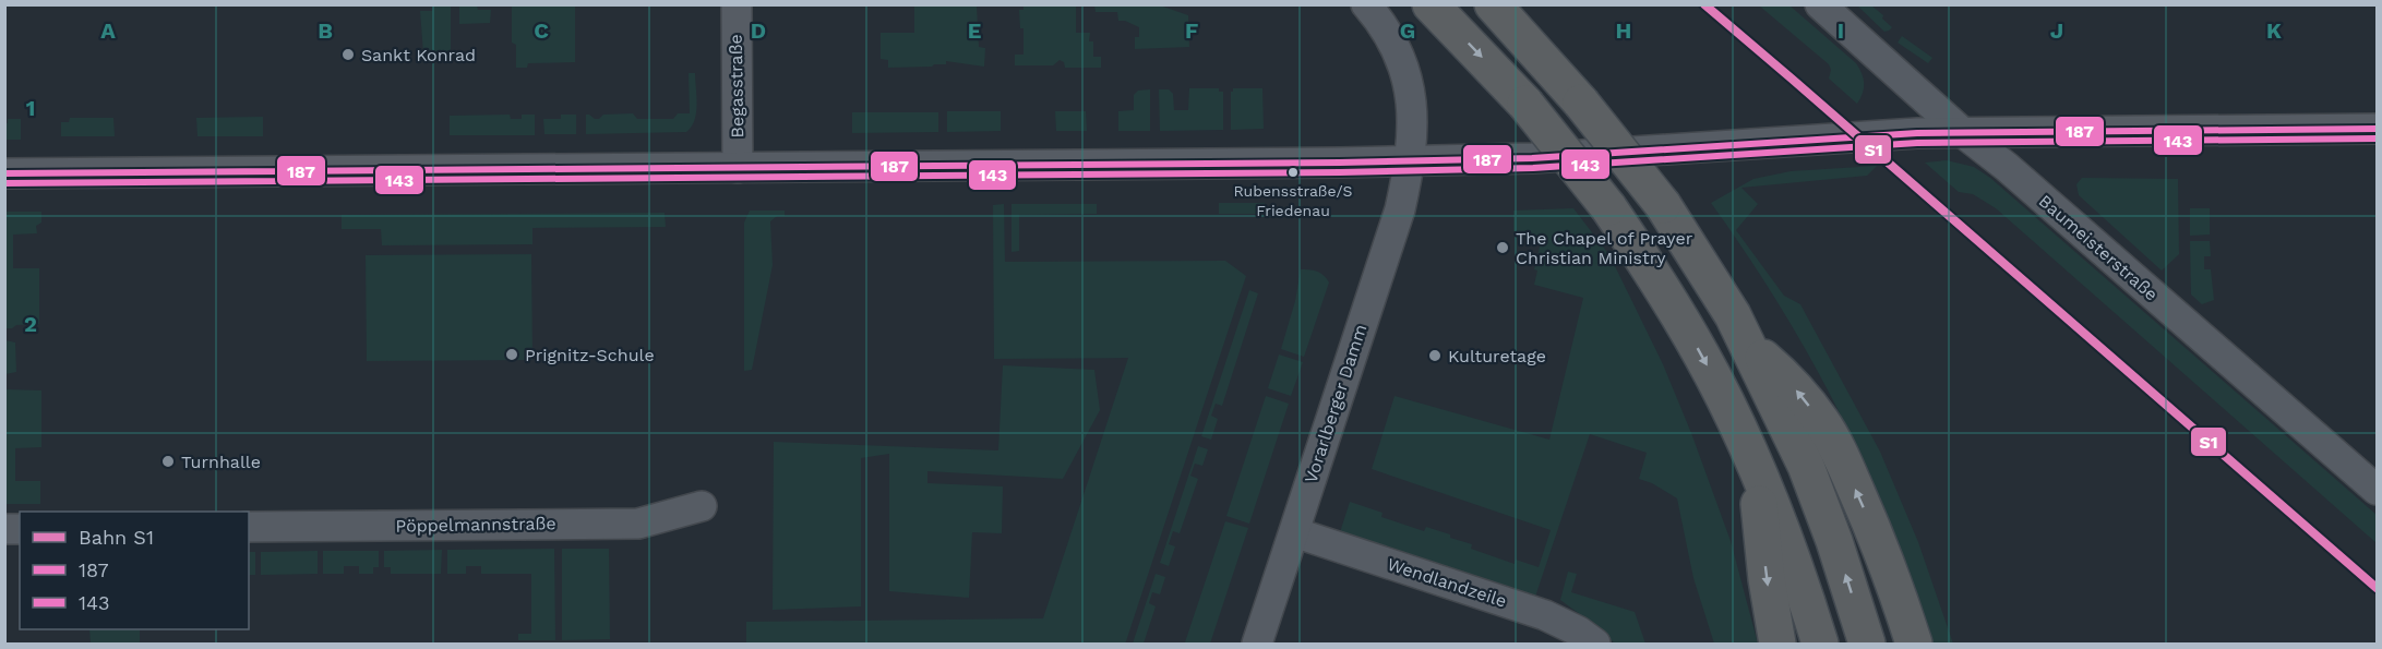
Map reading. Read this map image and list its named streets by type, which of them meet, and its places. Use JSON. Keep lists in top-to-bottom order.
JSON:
{
  "streets": {
    "street": [
      "Begasstraße",
      "Baumeisterstraße",
      "Vorarlberger Damm",
      "Pöppelmannstraße",
      "Wendlandzeile"
    ]
  },
  "crossings": [
    ["Vorarlberger Damm", "Wendlandzeile"]
  ],
  "places": [
    "Sankt Konrad",
    "Rubensstraße/S Friedenau",
    "The Chapel of Prayer Christian Ministry",
    "Prignitz-Schule",
    "Kulturetage",
    "Turnhalle"
  ],
  "lines": ["rail line S1", "transit line 187", "transit line 143"],
  "legend": ["Bahn S1", "187", "143"],
  "grid": {
    "columns": [
      "A",
      "B",
      "C",
      "D",
      "E",
      "F",
      "G",
      "H",
      "I",
      "J",
      "K"
    ],
    "rows": ["1", "2"]
  }
}
